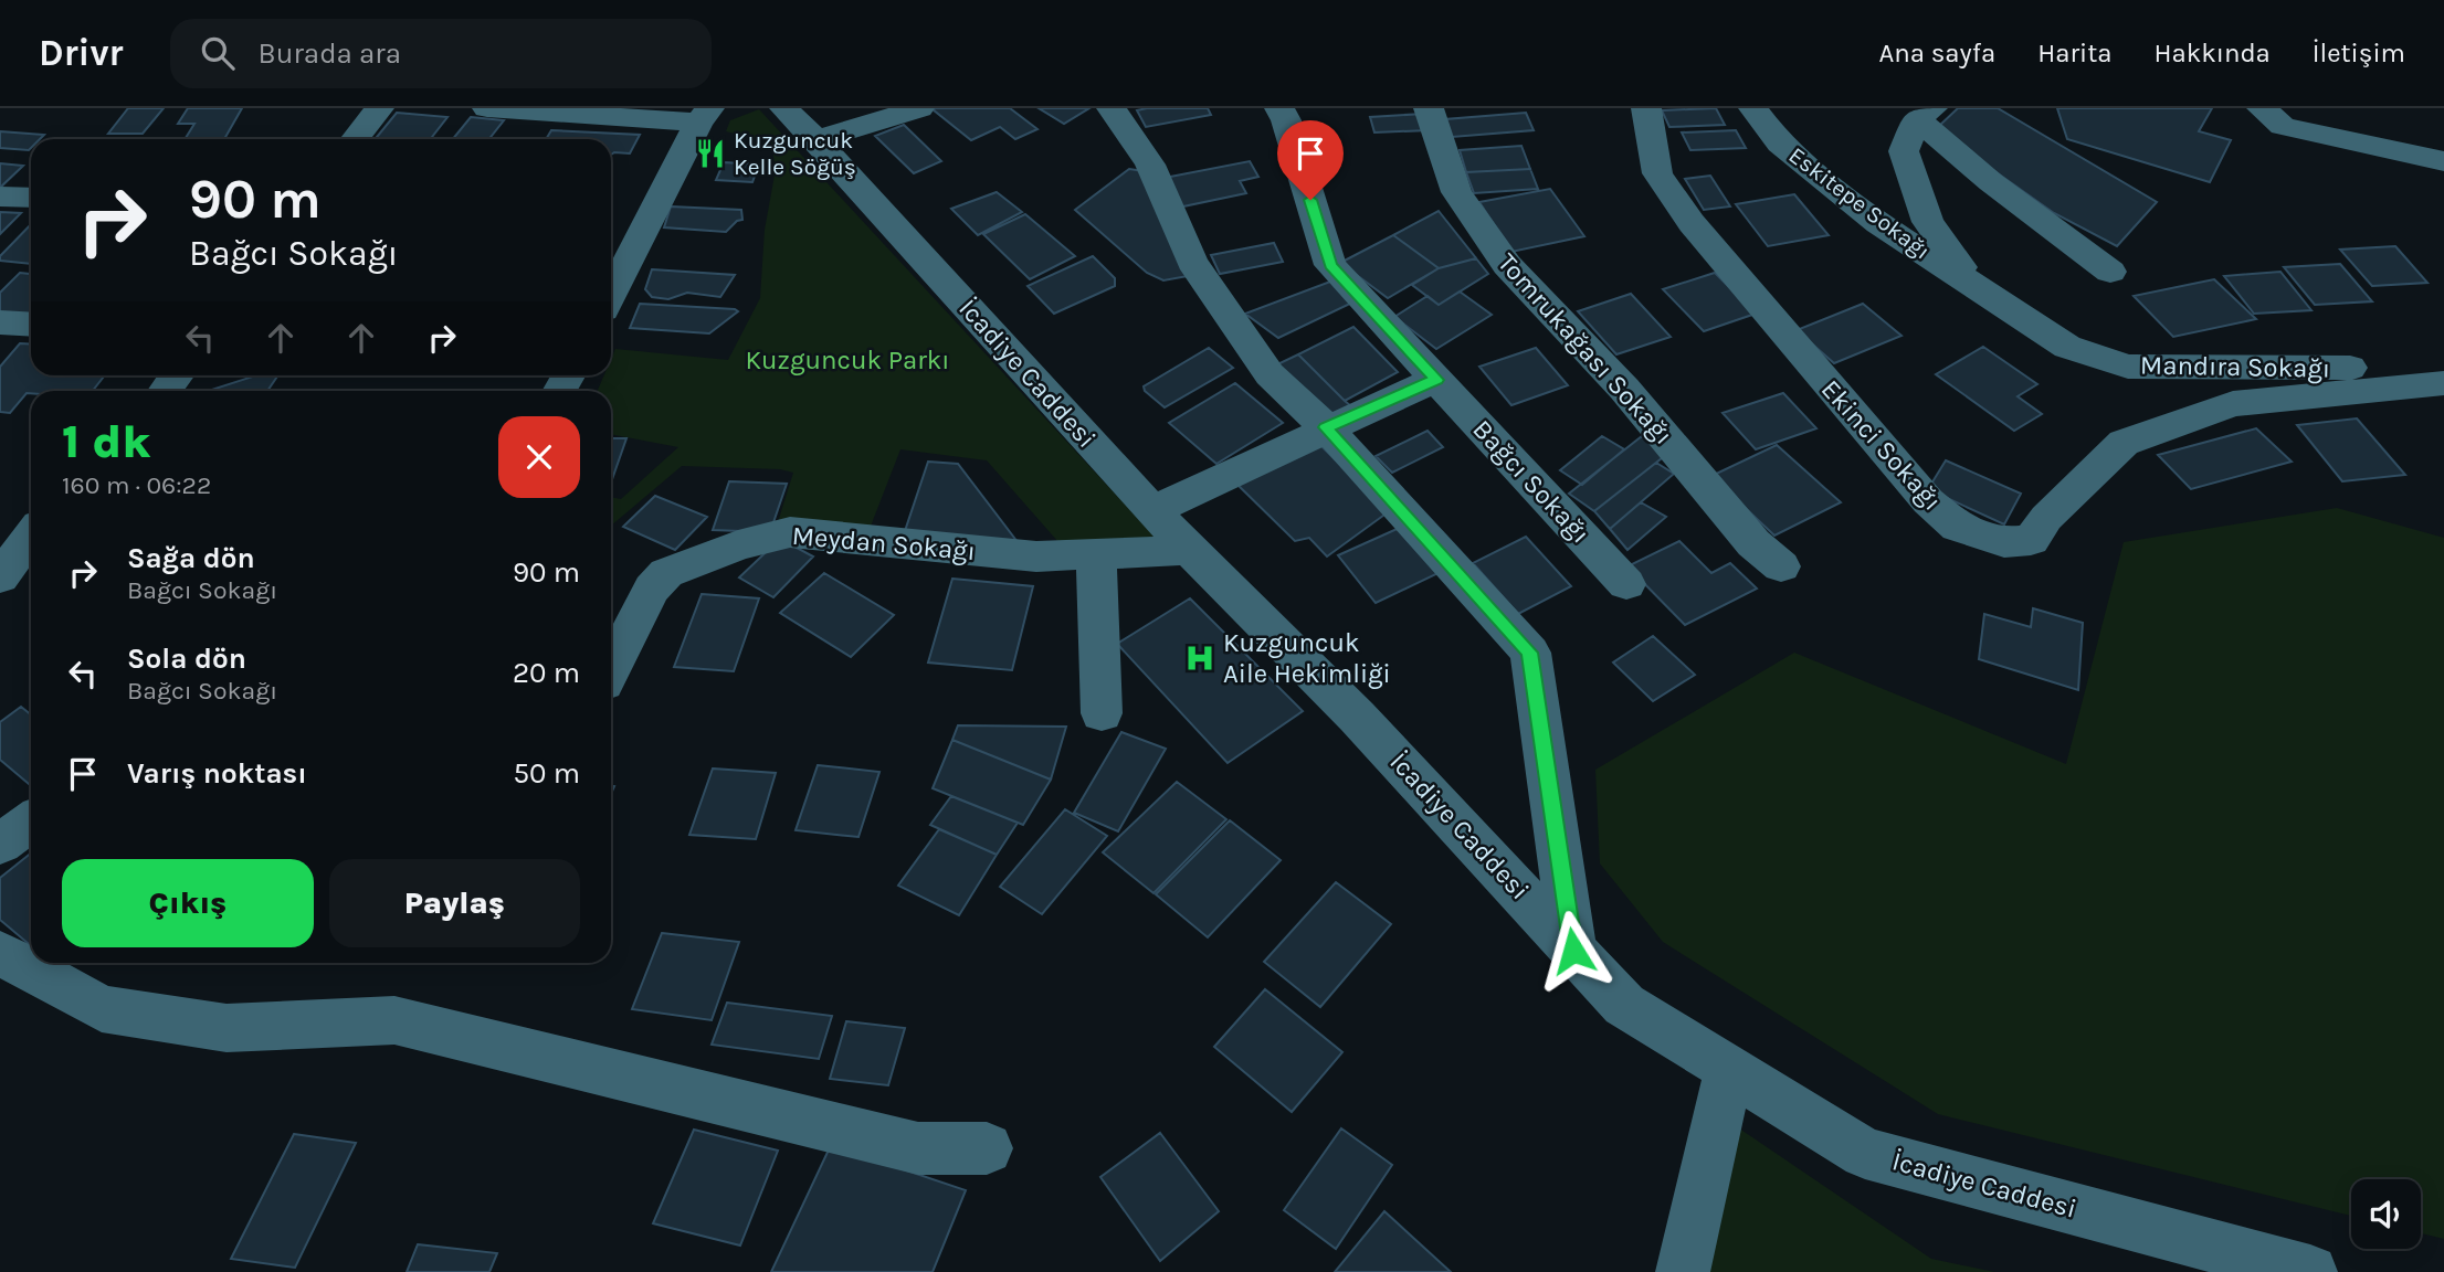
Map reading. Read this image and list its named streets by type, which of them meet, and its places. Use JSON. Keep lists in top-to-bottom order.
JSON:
{
  "streets": {
    "street": [
      "Eskitepe Sokağı",
      "Tomrukağası Sokağı",
      "Mandıra Sokağı",
      "İcadiye Caddesi",
      "Ekinci Sokağı",
      "Bağcı Sokağı",
      "Meydan Sokağı"
    ]
  },
  "crossings": [
    ["Eskitepe Sokağı", "Mandıra Sokağı"],
    ["Mandıra Sokağı", "Ekinci Sokağı"],
    ["İcadiye Caddesi", "Meydan Sokağı"]
  ],
  "parks": ["Kuzguncuk Parkı"],
  "places": {
    "restaurant": ["Kuzguncuk Kelle Söğüş"],
    "hospital": ["Kuzguncuk Aile Hekimliği"]
  },
  "page": {
    "header": "Drivr",
    "search": "Burada ara",
    "nav": [
      "Ana sayfa",
      "Harita",
      "Hakkında",
      "İletişim"
    ],
    "turn": ["90 m", "Bağcı Sokağı"],
    "heading": ["1 dk", "160 m · 06:22"],
    "list": [
      {
        "name": "Sağa dön",
        "note": "Bağcı Sokağı",
        "value": "90 m"
      },
      {
        "name": "Sola dön",
        "note": "Bağcı Sokağı",
        "value": "20 m"
      },
      {
        "name": "Varış noktası",
        "value": "50 m"
      }
    ],
    "buttons": ["Çıkış", "Paylaş"]
  }
}
